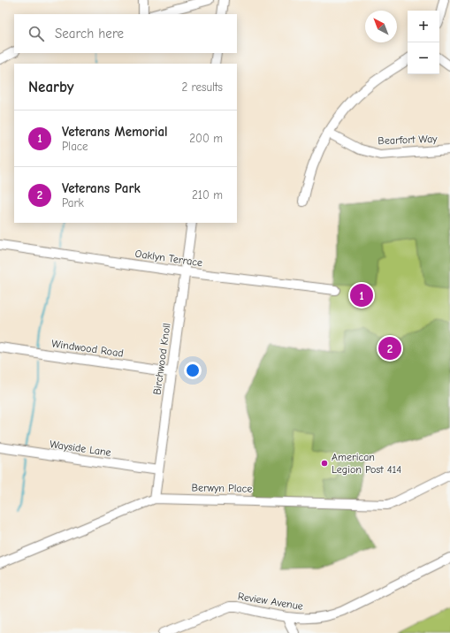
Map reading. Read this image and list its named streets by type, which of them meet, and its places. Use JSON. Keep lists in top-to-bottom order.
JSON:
{
  "streets": {
    "street": [
      "Bearfort Way",
      "Oaklyn Terrace",
      "Windwood Road",
      "Birchwood Knoll",
      "Wayside Lane",
      "Berwyn Place",
      "Review Avenue"
    ]
  },
  "crossings": [
    ["Oaklyn Terrace", "Birchwood Knoll"],
    ["Windwood Road", "Birchwood Knoll"],
    ["Birchwood Knoll", "Wayside Lane"],
    ["Birchwood Knoll", "Berwyn Place"]
  ],
  "places": ["American Legion Post 414"],
  "north": "top left",
  "page": {
    "map_buttons": ["+", "−"],
    "search": "Search here",
    "heading": ["Nearby", "2 results"],
    "list": [
      {
        "mark": "1",
        "name": "Veterans Memorial",
        "note": "Place",
        "value": "200 m"
      },
      {
        "mark": "2",
        "name": "Veterans Park",
        "note": "Park",
        "value": "210 m"
      }
    ],
    "pins": ["1", "2"]
  }
}
